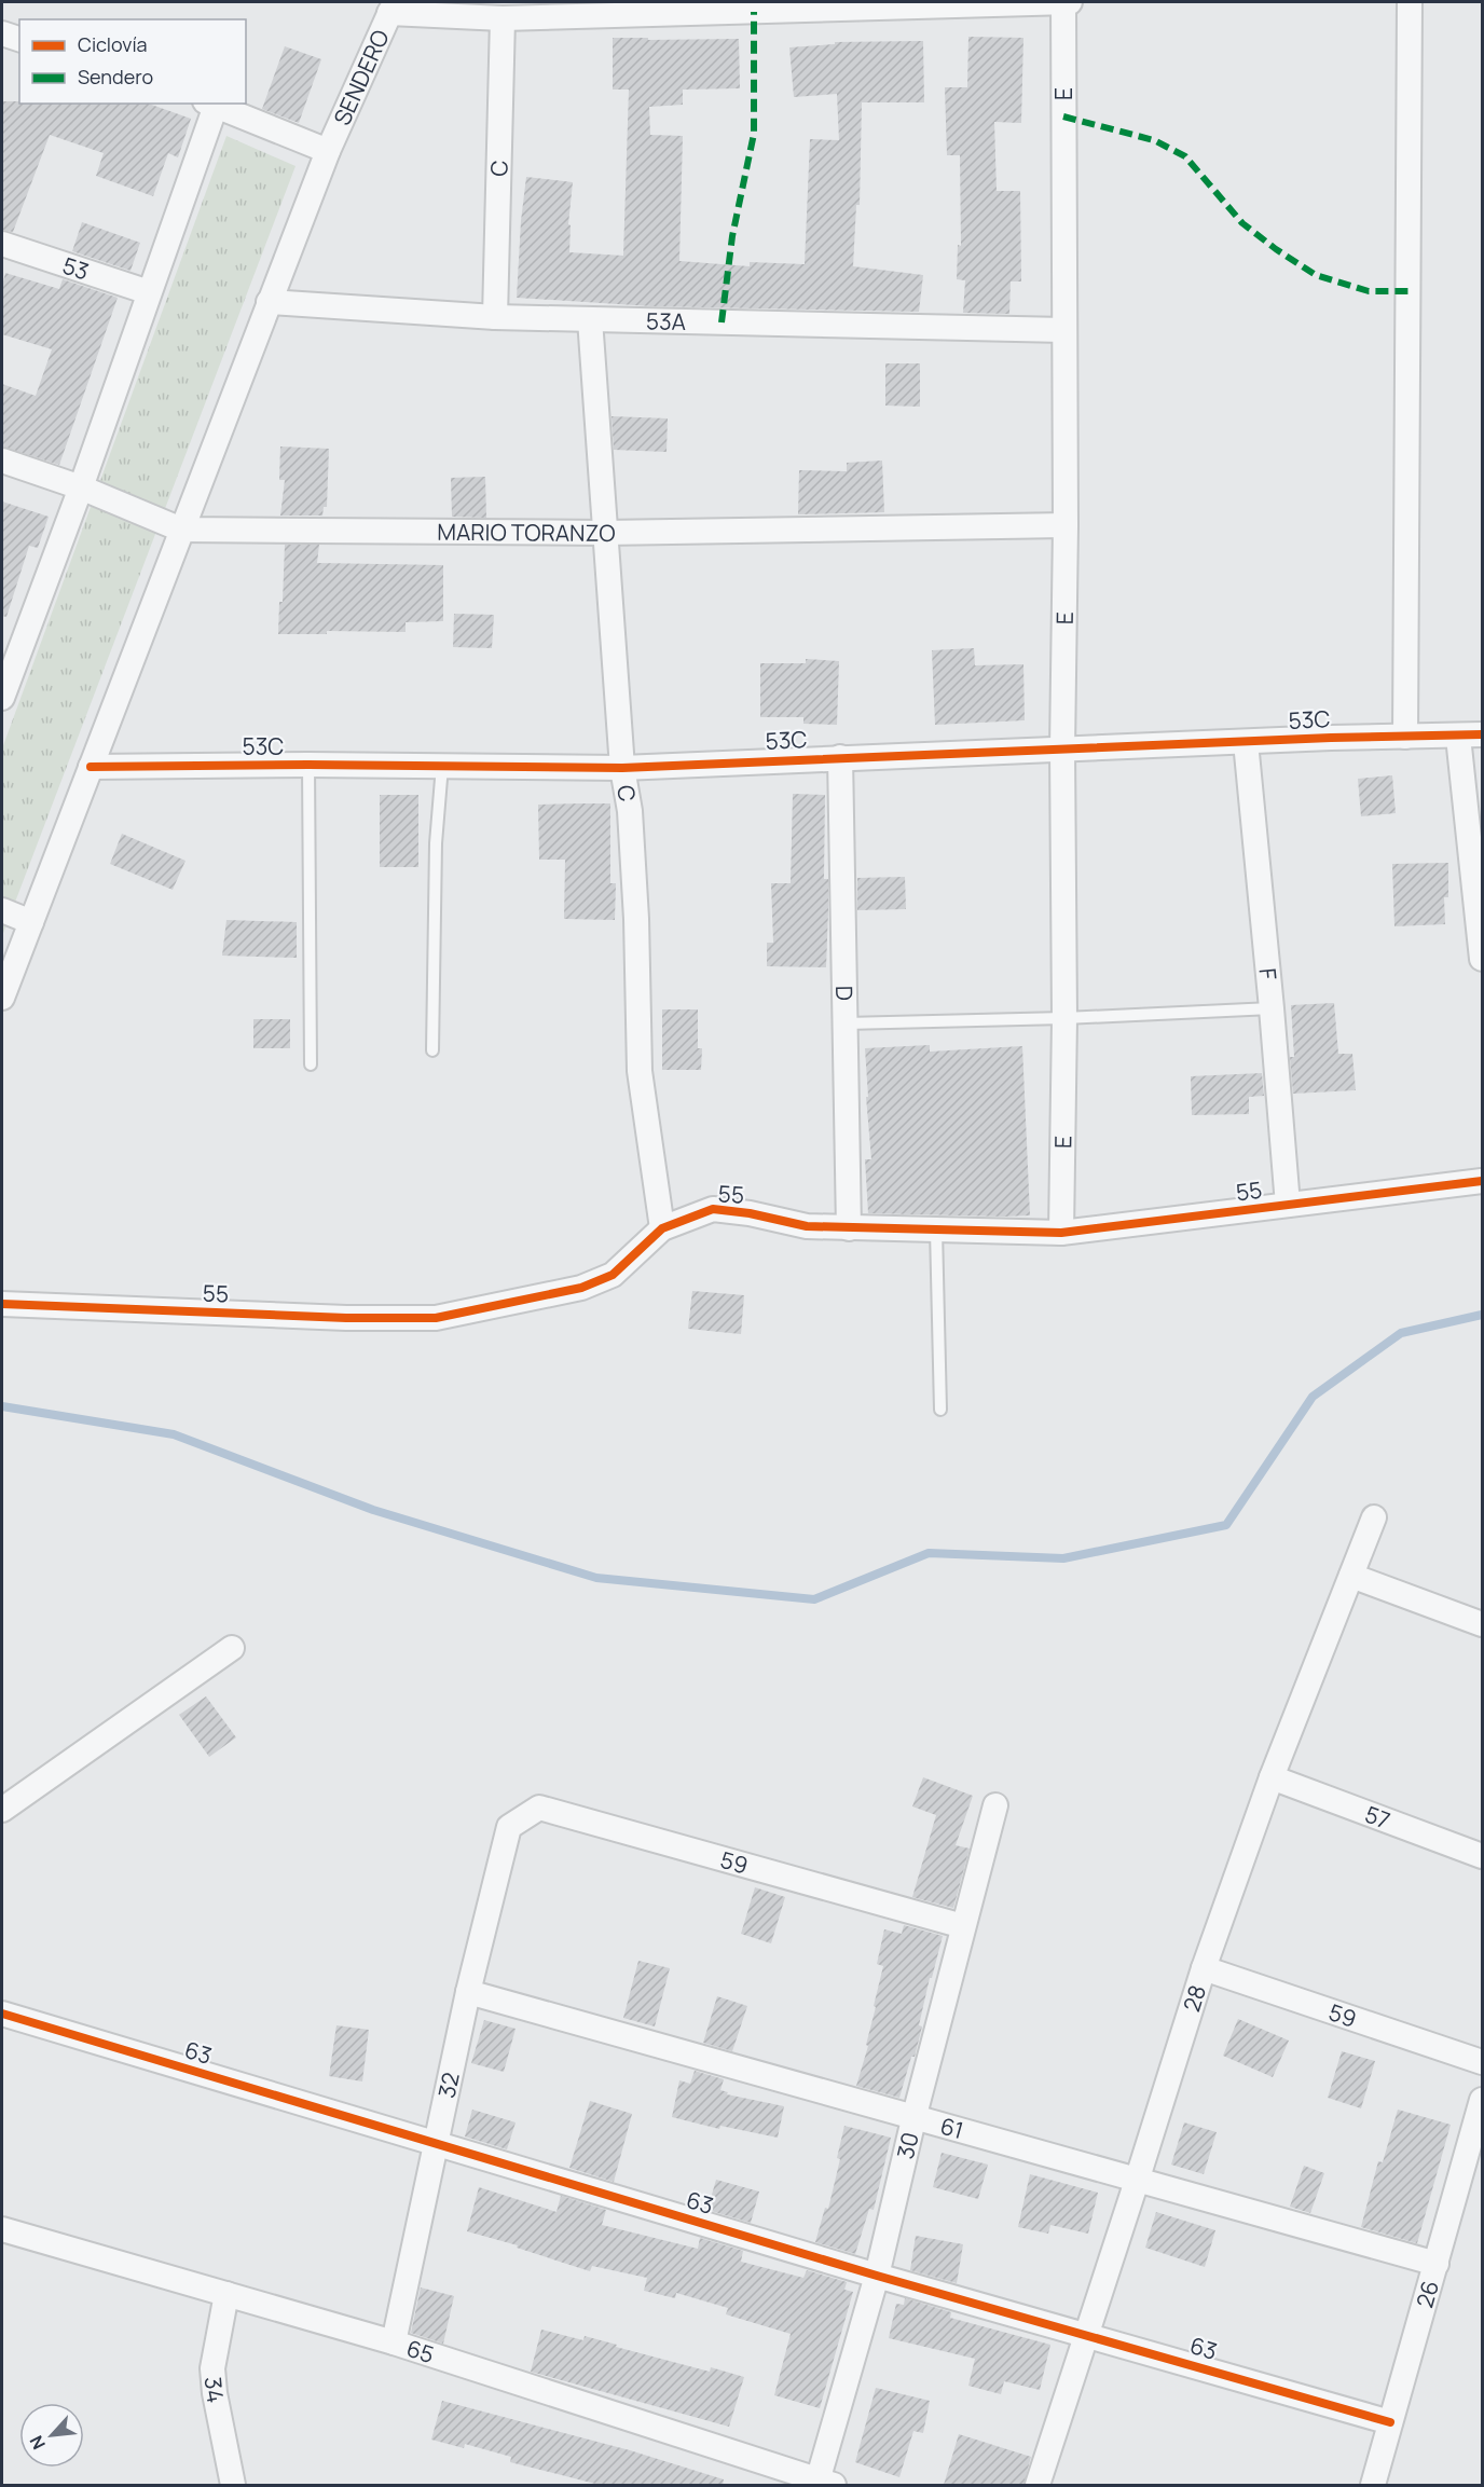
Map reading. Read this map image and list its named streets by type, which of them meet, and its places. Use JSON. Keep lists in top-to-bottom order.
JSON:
{
  "streets": {
    "street": [
      "SENDERO",
      "E",
      "C",
      "53",
      "53A",
      "MARIO TORANZO",
      "53C",
      "F",
      "D",
      "55",
      "57",
      "59",
      "28",
      "63",
      "32",
      "61",
      "30",
      "26",
      "65",
      "34"
    ]
  },
  "crossings": [
    ["SENDERO", "53A"],
    ["SENDERO", "MARIO TORANZO"],
    ["SENDERO", "53C"],
    ["E", "53A"],
    ["E", "MARIO TORANZO"],
    ["E", "53C"],
    ["E", "55"],
    ["C", "53A"],
    ["C", "MARIO TORANZO"],
    ["C", "53C"],
    ["C", "55"],
    ["53C", "F"],
    ["53C", "D"],
    ["F", "55"],
    ["D", "55"],
    ["57", "28"],
    ["59", "28"],
    ["59", "32"],
    ["59", "30"],
    ["28", "63"],
    ["28", "61"],
    ["63", "32"],
    ["63", "30"],
    ["63", "26"],
    ["32", "61"],
    ["32", "65"],
    ["61", "30"],
    ["61", "26"],
    ["30", "65"],
    ["65", "34"]
  ],
  "legend": ["Ciclovía", "Sendero"],
  "north": "bottom left"
}
